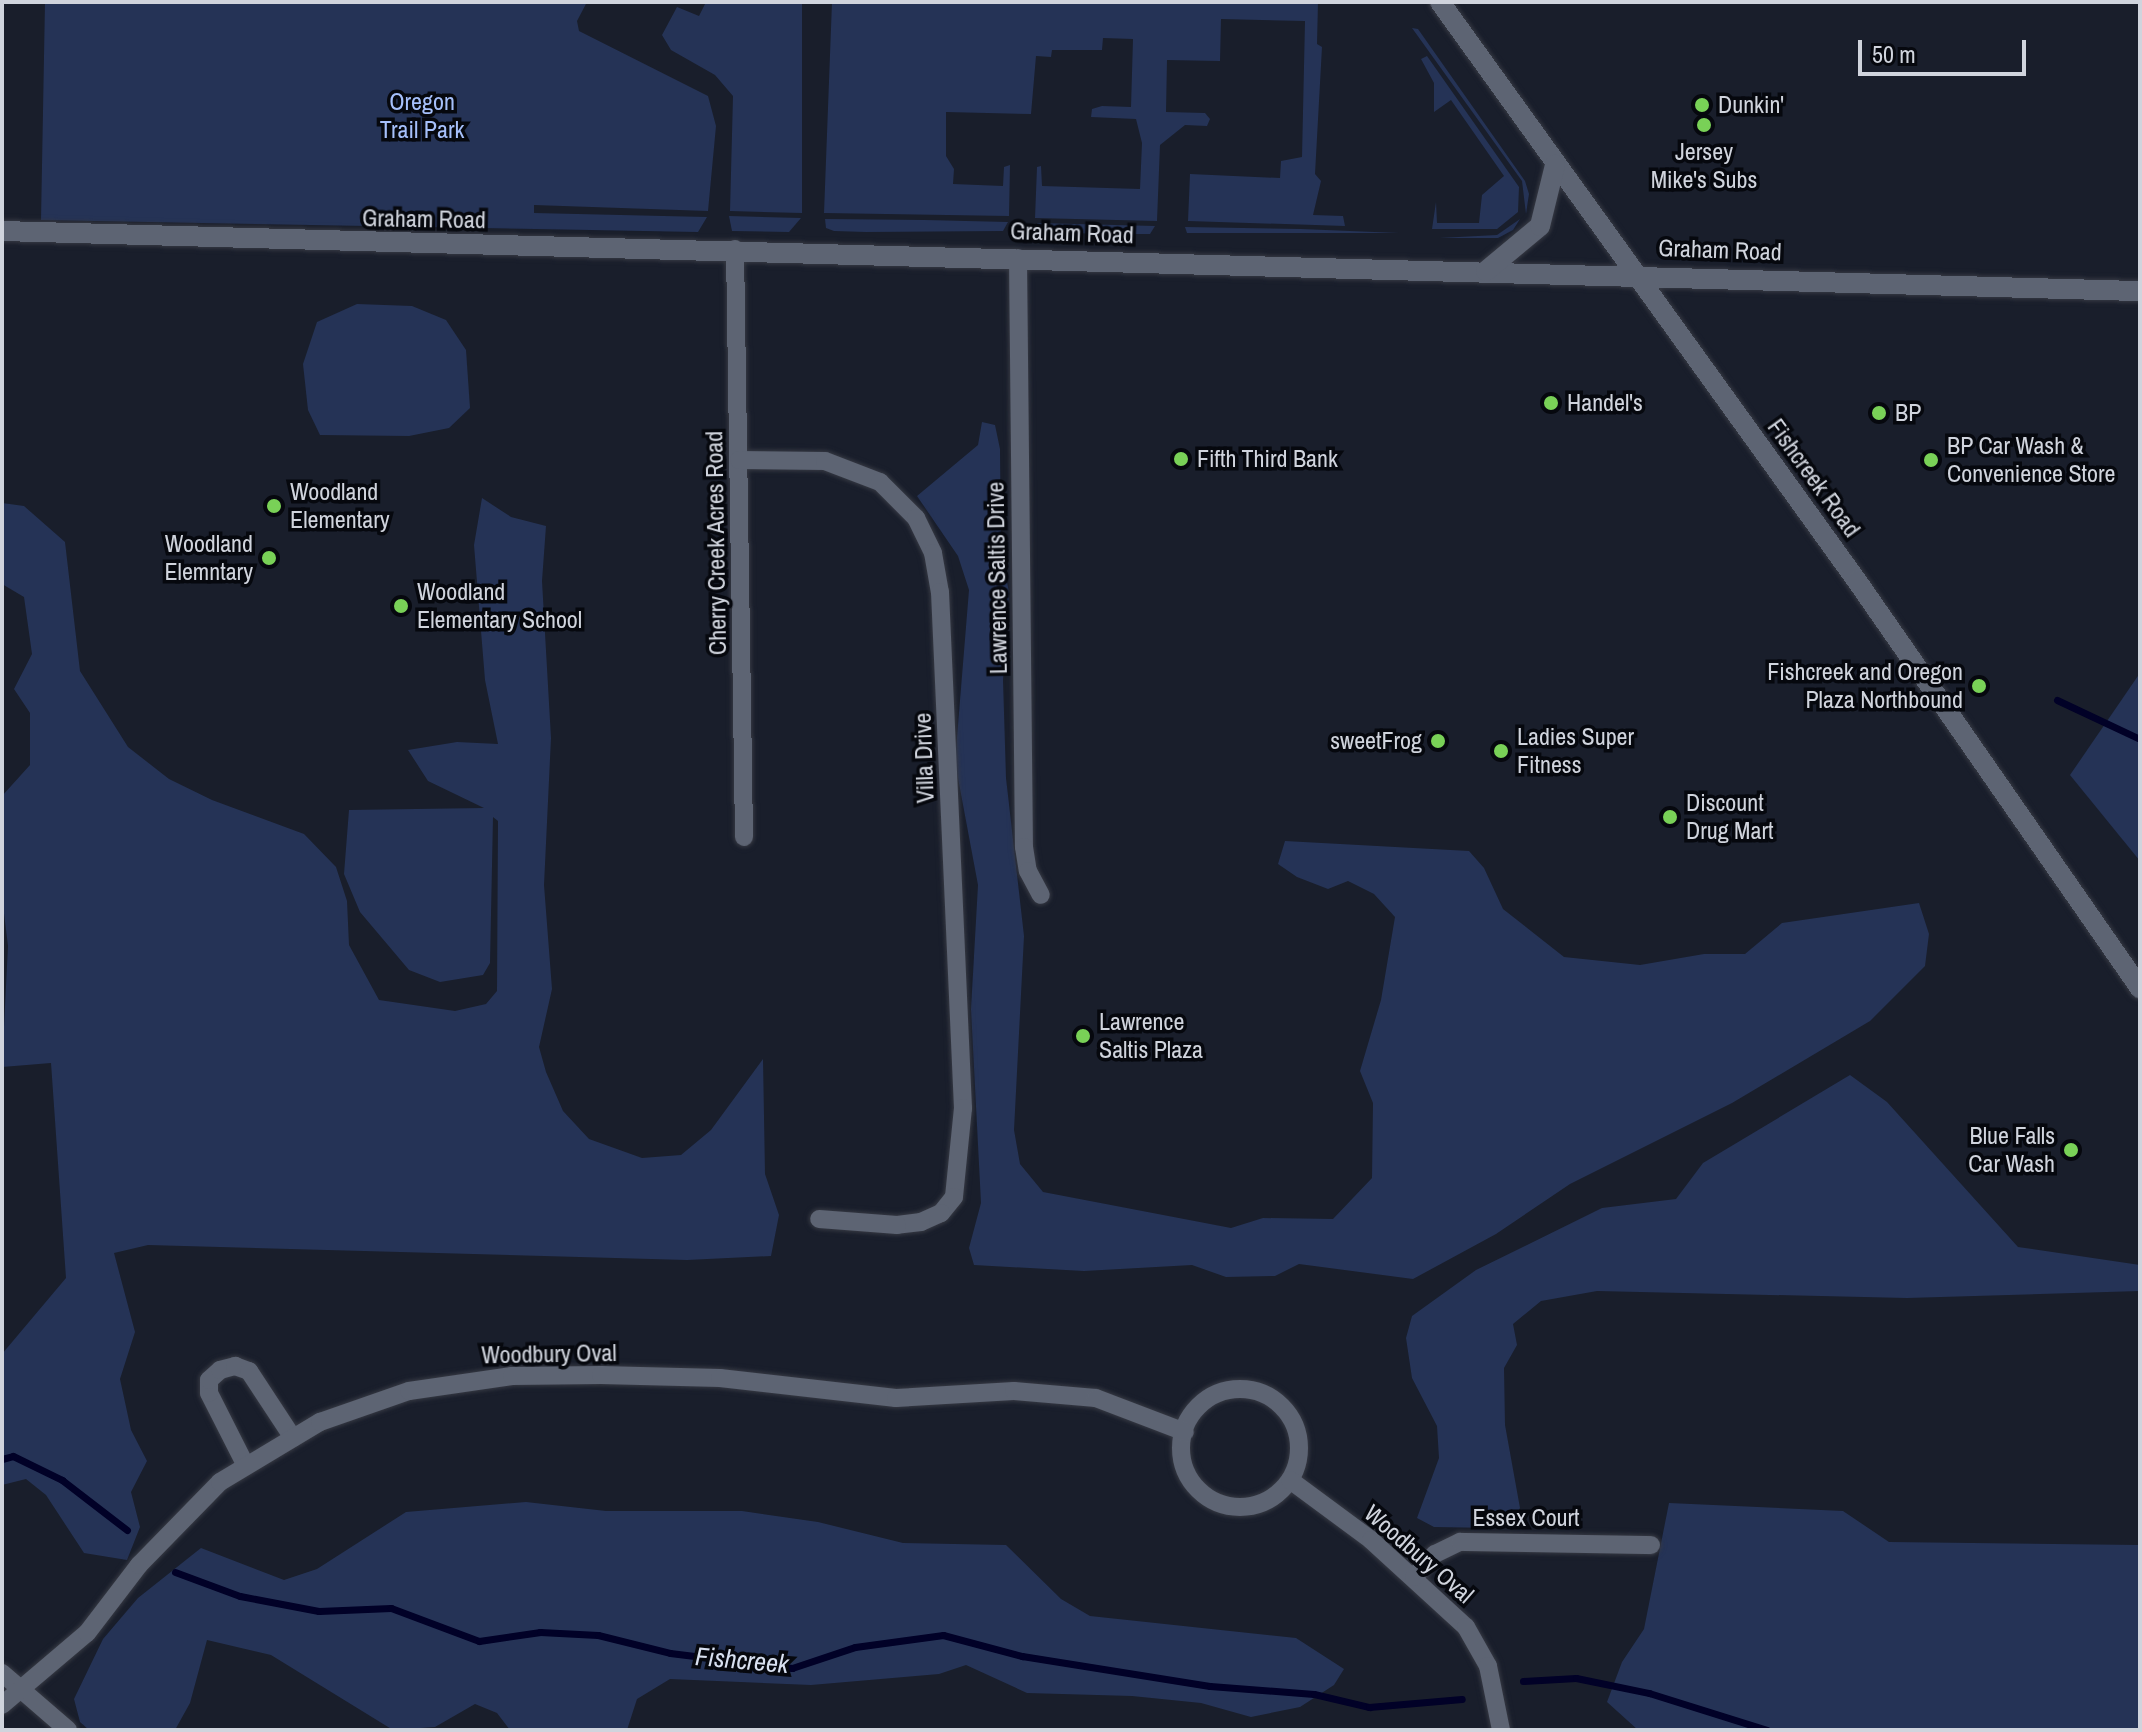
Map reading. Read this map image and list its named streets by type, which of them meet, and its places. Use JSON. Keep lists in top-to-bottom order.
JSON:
{
  "streets": {
    "main road": ["Graham Road", "Fishcreek Road"],
    "street": [
      "Cherry Creek Acres Road",
      "Lawrence Saltis Drive",
      "Villa Drive",
      "Woodbury Oval",
      "Essex Court"
    ]
  },
  "crossings": [
    ["Graham Road", "Fishcreek Road"],
    ["Graham Road", "Cherry Creek Acres Road"],
    ["Graham Road", "Lawrence Saltis Drive"],
    ["Cherry Creek Acres Road", "Villa Drive"],
    ["Woodbury Oval", "Essex Court"]
  ],
  "water": ["Fishcreek"],
  "parks": ["Oregon Trail Park"],
  "places": [
    "Dunkin'",
    "Jersey Mike's Subs",
    "Handel's",
    "BP",
    "Fifth Third Bank",
    "BP Car Wash & Convenience Store",
    "Woodland Elementary",
    "Woodland Elemntary",
    "Woodland Elementary School",
    "Fishcreek and Oregon Plaza Northbound",
    "sweetFrog",
    "Ladies Super Fitness",
    "Discount Drug Mart",
    "Lawrence Saltis Plaza",
    "Blue Falls Car Wash"
  ],
  "scale_bar": "50 m"
}
